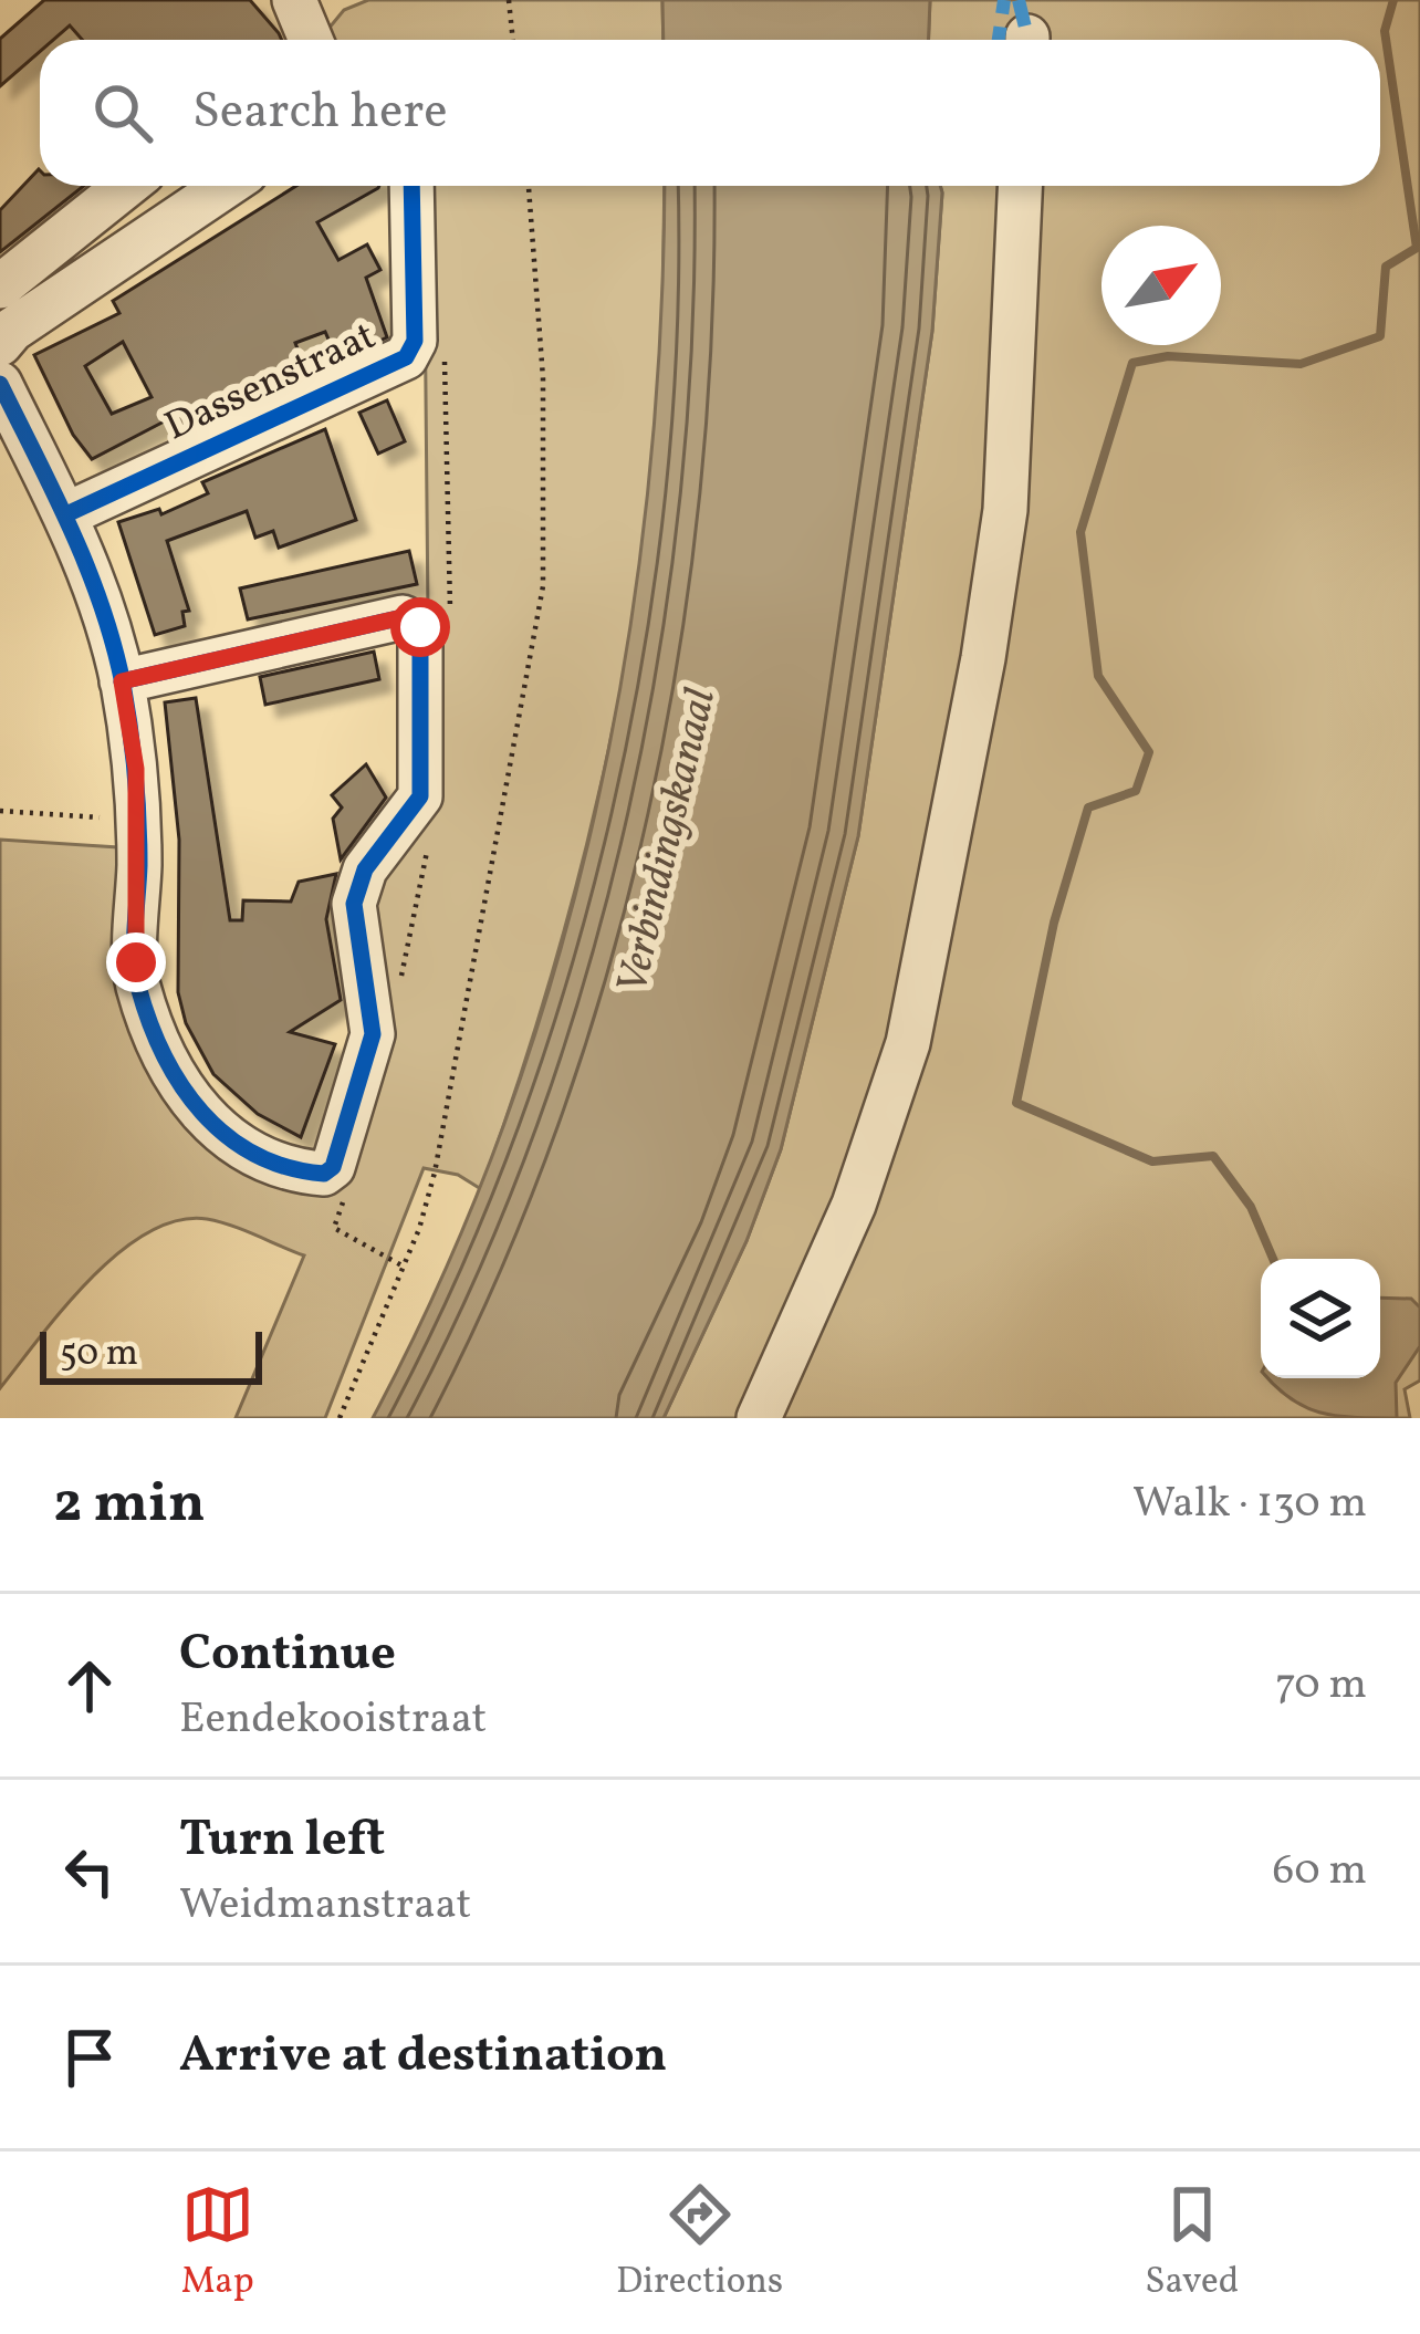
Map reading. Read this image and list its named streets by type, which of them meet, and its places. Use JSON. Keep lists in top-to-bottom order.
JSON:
{
  "streets": {
    "street": ["Dassenstraat"]
  },
  "water": ["Verbindingskanaal"],
  "scale_bar": "50 m",
  "north": "top right",
  "page": {
    "search": "Search here",
    "scale": "50 m",
    "heading": ["2 min", "Walk · 130 m"],
    "list": [
      ["Continue", "Eendekooistraat", "70 m"],
      ["Turn left", "Weidmanstraat", "60 m"],
      "Arrive at destination"
    ],
    "nav": ["Map", "Directions", "Saved"]
  }
}
